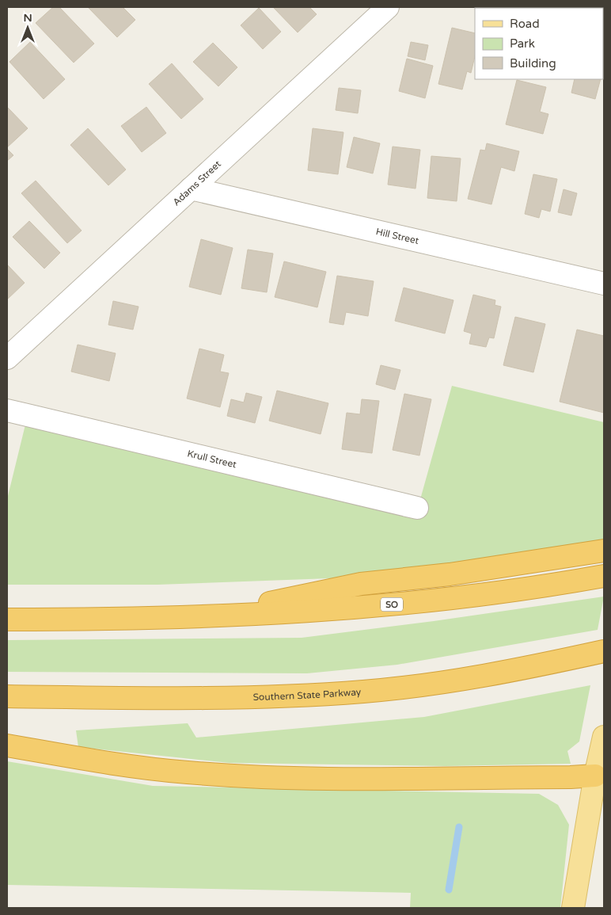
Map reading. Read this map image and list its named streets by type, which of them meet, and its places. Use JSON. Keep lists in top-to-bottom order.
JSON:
{
  "streets": {
    "highway": ["SO", "Southern State Parkway"],
    "street": ["Adams Street", "Hill Street", "Krull Street"]
  },
  "crossings": [
    ["Adams Street", "Hill Street"]
  ],
  "legend": ["Road", "Park", "Building"],
  "north": "top"
}
